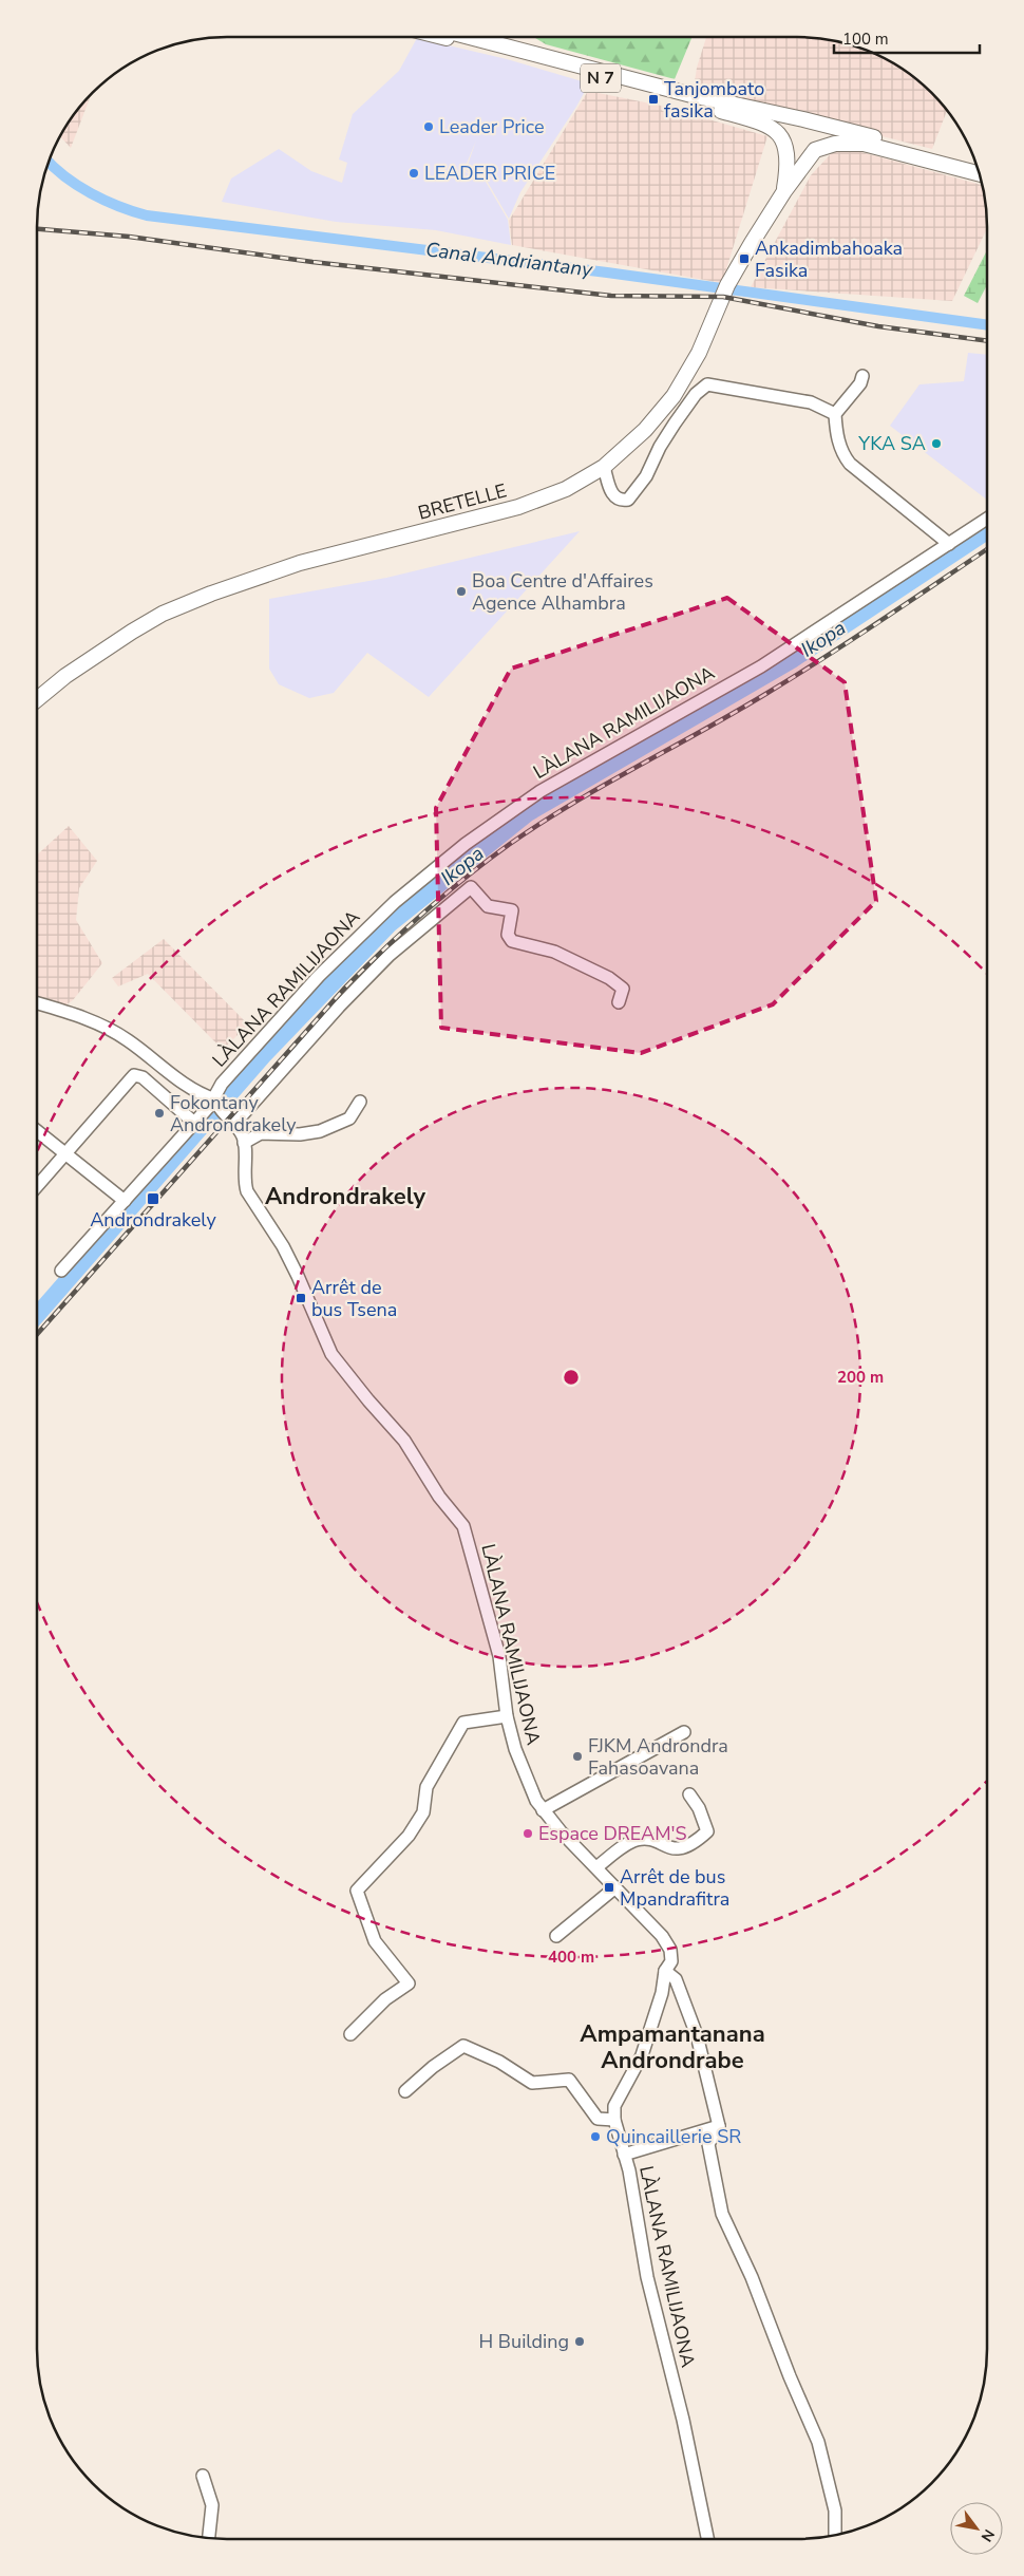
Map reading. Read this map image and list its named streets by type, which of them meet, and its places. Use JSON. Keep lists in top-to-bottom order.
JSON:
{
  "streets": {
    "main road": ["N 7", "BRETELLE"],
    "street": ["LÀLANA RAMILIJAONA"]
  },
  "crossings": [
    ["N 7", "BRETELLE"]
  ],
  "districts": ["Androndrakely", "Ampamantanana Androndrabe"],
  "water": ["Canal Andriantany", "Ikopa"],
  "places": {
    "transit": [
      "Tanjombato fasika",
      "Ankadimbahoaka Fasika",
      "Androndrakely",
      "Arrêt de bus Tsena",
      "Arrêt de bus Mpandrafitra"
    ],
    "other": [
      "Leader Price",
      "LEADER PRICE",
      "YKA SA",
      "Boa Centre d'Affaires Agence Alhambra",
      "Fokontany Androndrakely",
      "FJKM Androndra Fahasoavana",
      "Espace DREAM'S",
      "Quincaillerie SR",
      "H Building"
    ]
  },
  "scale_bar": "100 m",
  "north": "bottom right",
  "rings": ["200 m", "400 m"]
}
